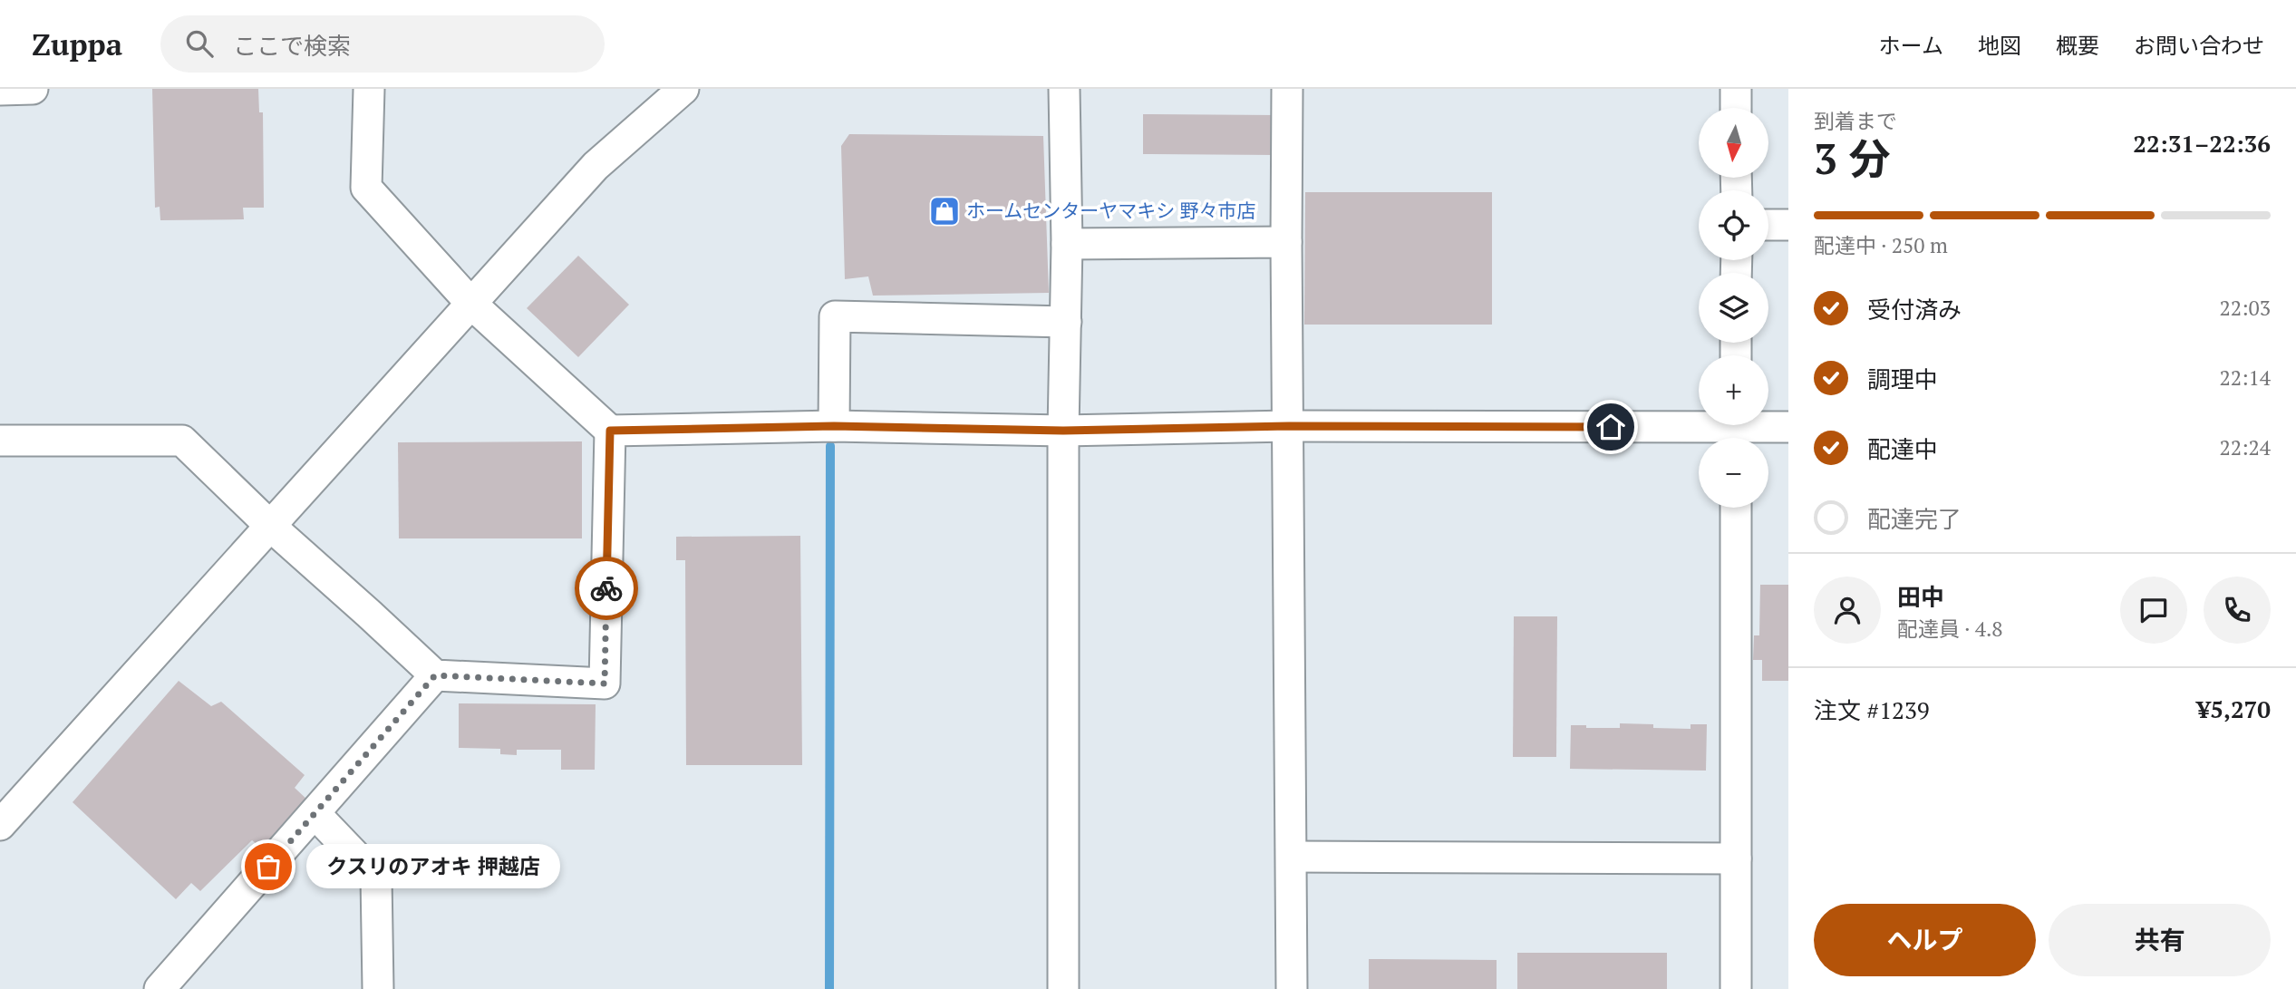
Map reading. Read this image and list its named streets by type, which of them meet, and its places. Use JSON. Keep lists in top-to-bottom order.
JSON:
{
  "places": {
    "shop": ["ホームセンターヤマキシ 野々市店"],
    "other": ["クスリのアオキ 押越店"]
  },
  "north": "bottom",
  "page": {
    "header": "Zuppa",
    "search": "ここで検索",
    "nav": [
      "ホーム",
      "地図",
      "概要",
      "お問い合わせ"
    ],
    "heading": ["3 分", "到着まで", "22:31–22:36"],
    "panel": [
      "田中",
      "配達員 · 4.8",
      "注文 #1239",
      "¥5,270"
    ],
    "map_buttons": ["+", "−"],
    "bar": "配達中 · 250 m",
    "list": [
      ["受付済み", "22:03"],
      ["調理中", "22:14"],
      ["配達中", "22:24"],
      "配達完了"
    ],
    "bubble": "クスリのアオキ 押越店",
    "buttons": ["ヘルプ", "共有"]
  }
}
